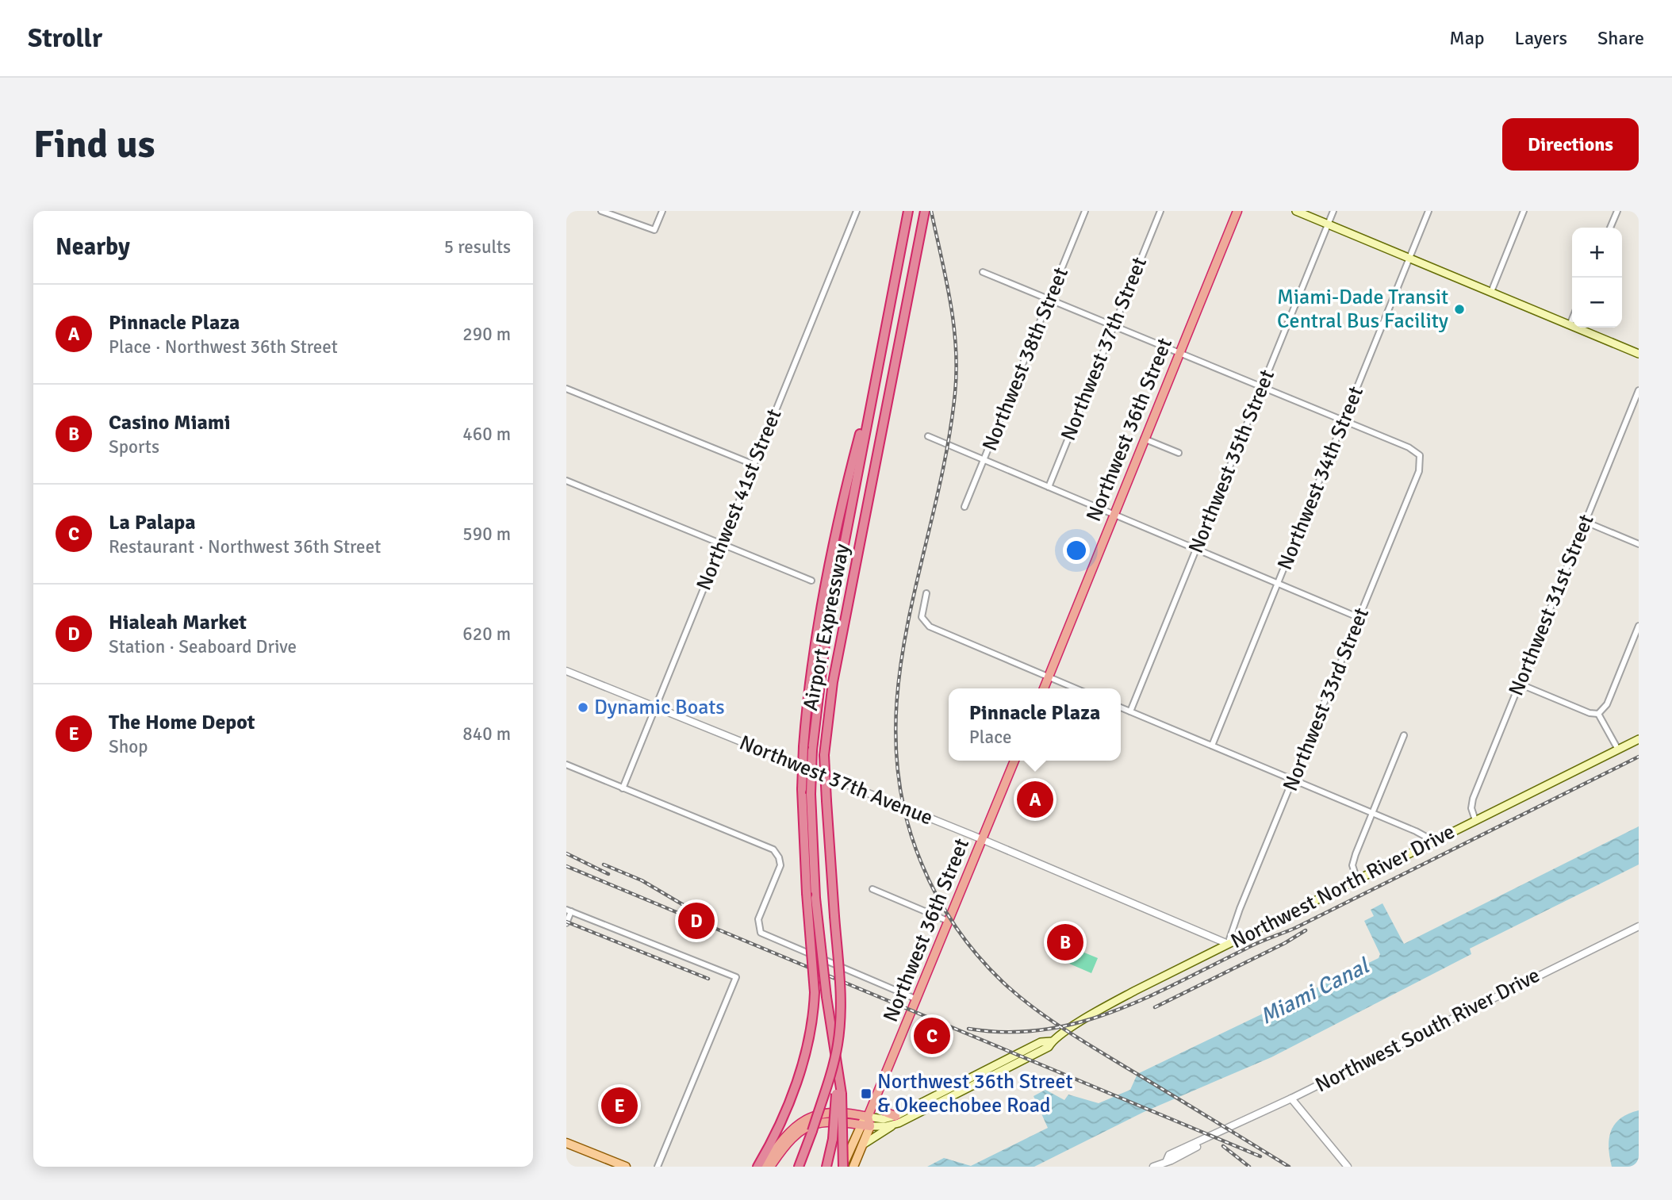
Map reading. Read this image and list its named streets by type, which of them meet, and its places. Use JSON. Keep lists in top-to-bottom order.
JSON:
{
  "streets": {
    "highway": ["Northwest 36th Street", "Airport Expressway"],
    "main road": ["Northwest North River Drive"],
    "street": [
      "Northwest 37th Street",
      "Northwest 38th Street",
      "Northwest 35th Street",
      "Northwest 34th Street",
      "Northwest 41st Street",
      "Northwest 31st Street",
      "Northwest 33rd Street",
      "Northwest 37th Avenue",
      "Northwest South River Drive"
    ]
  },
  "crossings": [
    ["Northwest 36th Street", "Airport Expressway"],
    ["Northwest 36th Street", "Northwest 37th Avenue"],
    ["Northwest 36th Street", "Northwest North River Drive"],
    ["Northwest 34th Street", "Northwest 33rd Street"],
    ["Northwest 41st Street", "Northwest 37th Avenue"],
    ["Northwest 31st Street", "Northwest North River Drive"],
    ["Northwest 33rd Street", "Northwest 37th Avenue"],
    ["Northwest 33rd Street", "Northwest North River Drive"],
    ["Northwest 37th Avenue", "Northwest North River Drive"]
  ],
  "water": ["Miami Canal"],
  "places": {
    "other": ["Miami-Dade Transit Central Bus Facility", "Dynamic Boats"],
    "transit": ["Northwest 36th Street & Okeechobee Road"]
  },
  "page": {
    "header": "Strollr",
    "nav": ["Map", "Layers", "Share"],
    "buttons": "Directions",
    "title": "Find us",
    "heading": ["Nearby", "5 results"],
    "map_buttons": ["+", "−"],
    "list": [
      {
        "mark": "A",
        "name": "Pinnacle Plaza",
        "note": "Place · Northwest 36th Street",
        "value": "290 m"
      },
      {
        "mark": "B",
        "name": "Casino Miami",
        "note": "Sports",
        "value": "460 m"
      },
      {
        "mark": "C",
        "name": "La Palapa",
        "note": "Restaurant · Northwest 36th Street",
        "value": "590 m"
      },
      {
        "mark": "D",
        "name": "Hialeah Market",
        "note": "Station · Seaboard Drive",
        "value": "620 m"
      },
      {
        "mark": "E",
        "name": "The Home Depot",
        "note": "Shop",
        "value": "840 m"
      }
    ],
    "popup": ["Pinnacle Plaza", "Place"],
    "pins": [
      "A",
      "D",
      "B",
      "C",
      "E"
    ]
  }
}
